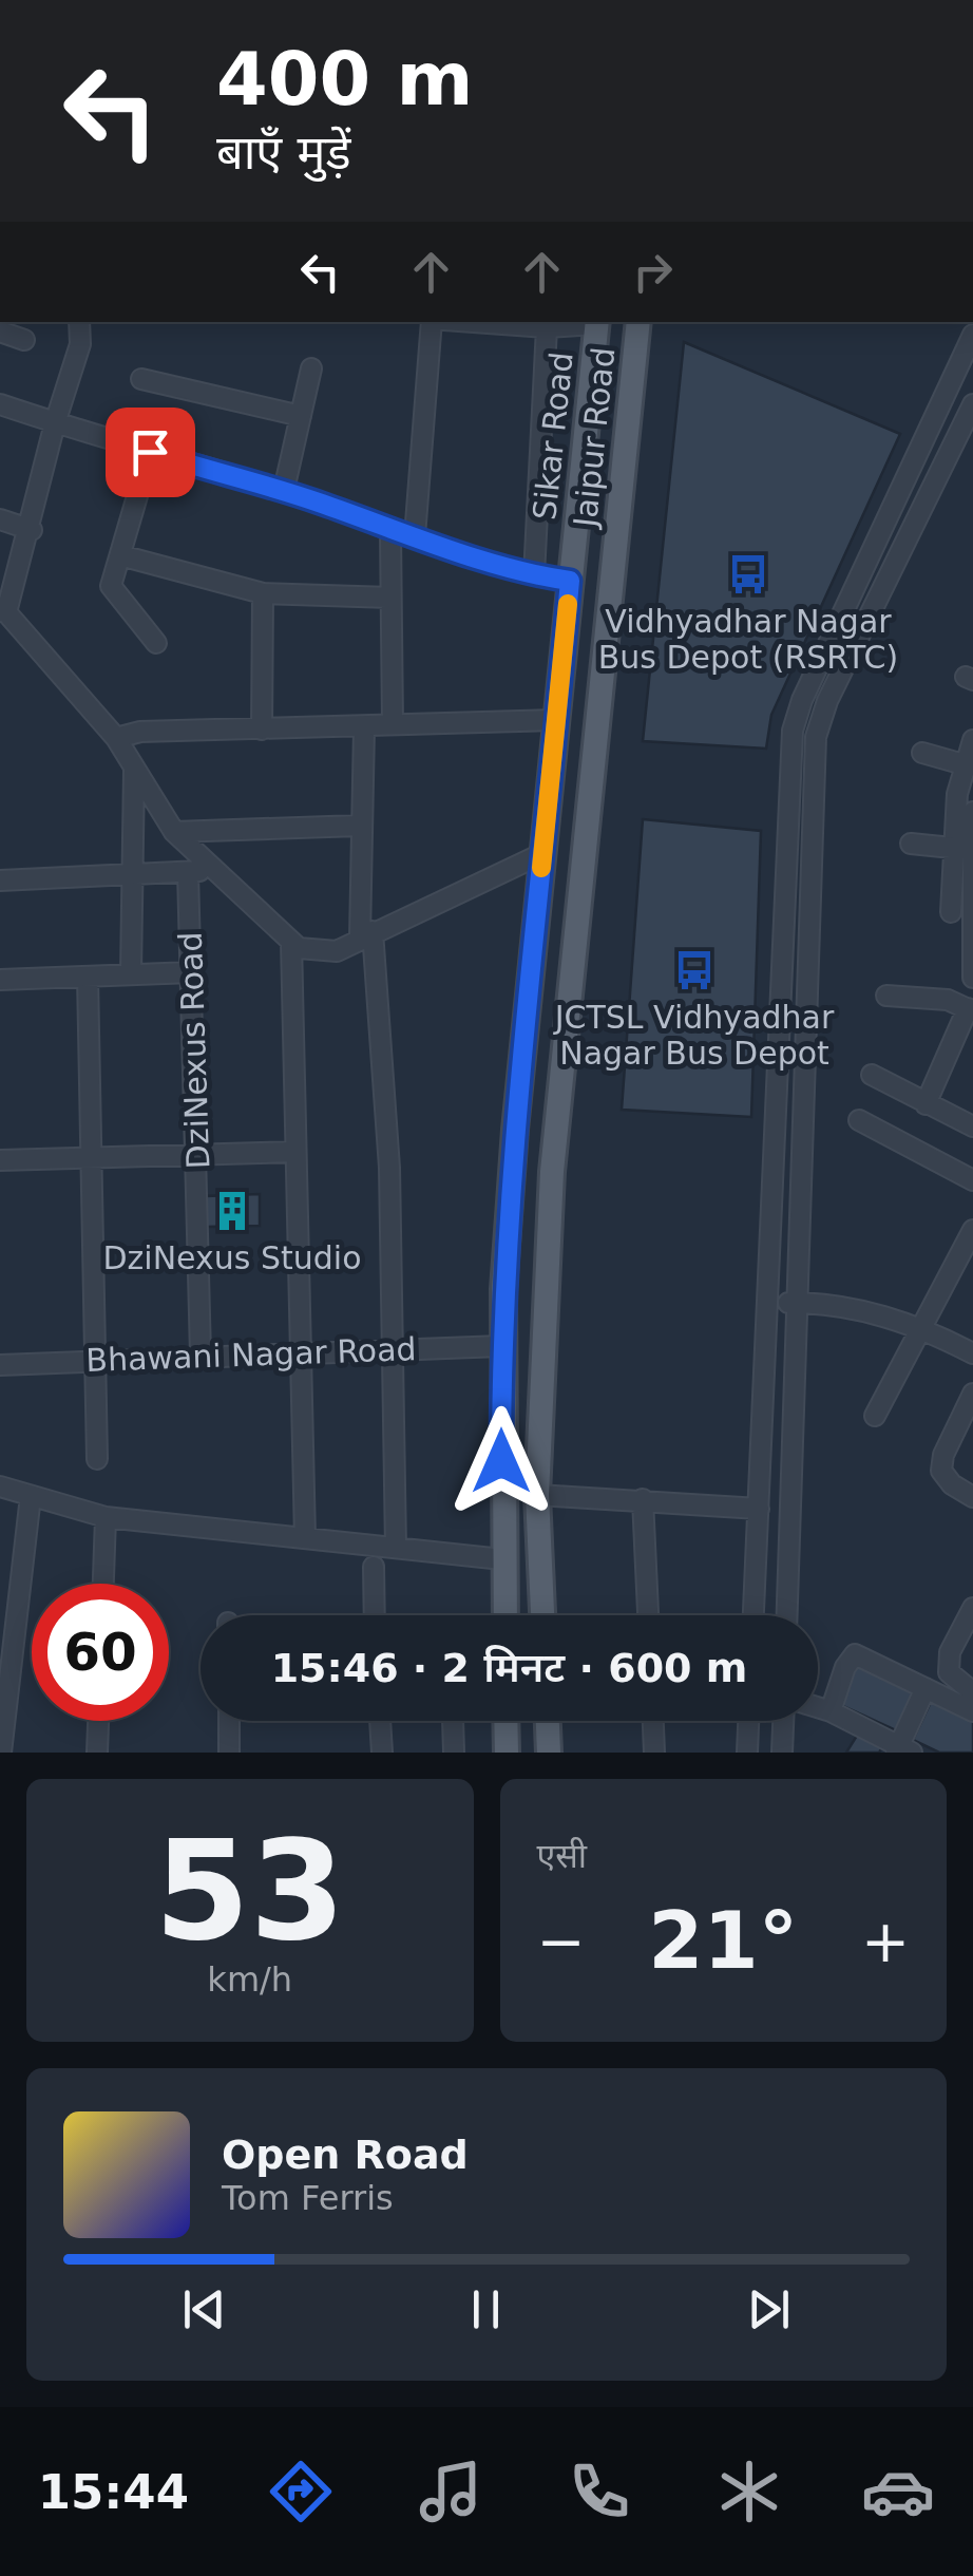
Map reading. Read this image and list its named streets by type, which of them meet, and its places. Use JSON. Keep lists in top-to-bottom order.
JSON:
{
  "streets": {
    "main road": ["Sikar Road", "Jaipur Road"],
    "street": ["DziNexus Road", "Bhawani Nagar Road"]
  },
  "crossings": [
    ["Sikar Road", "Bhawani Nagar Road"],
    ["DziNexus Road", "Bhawani Nagar Road"]
  ],
  "places": {
    "bus stop": ["Vidhyadhar Nagar Bus Depot (RSRTC)", "JCTSL Vidhyadhar Nagar Bus Depot"],
    "building": ["DziNexus Studio"]
  },
  "page": {
    "turn": ["400 m", "बाएँ मुड़ें"],
    "limit": "60",
    "trip": "15:46 · 2 मिनट · 600 m",
    "tile": [
      ["53", "km/h"],
      "एसी"
    ],
    "heat": ["−", "21°", "+"],
    "song": ["Open Road", "Tom Ferris"],
    "tabs": "15:44"
  }
}
